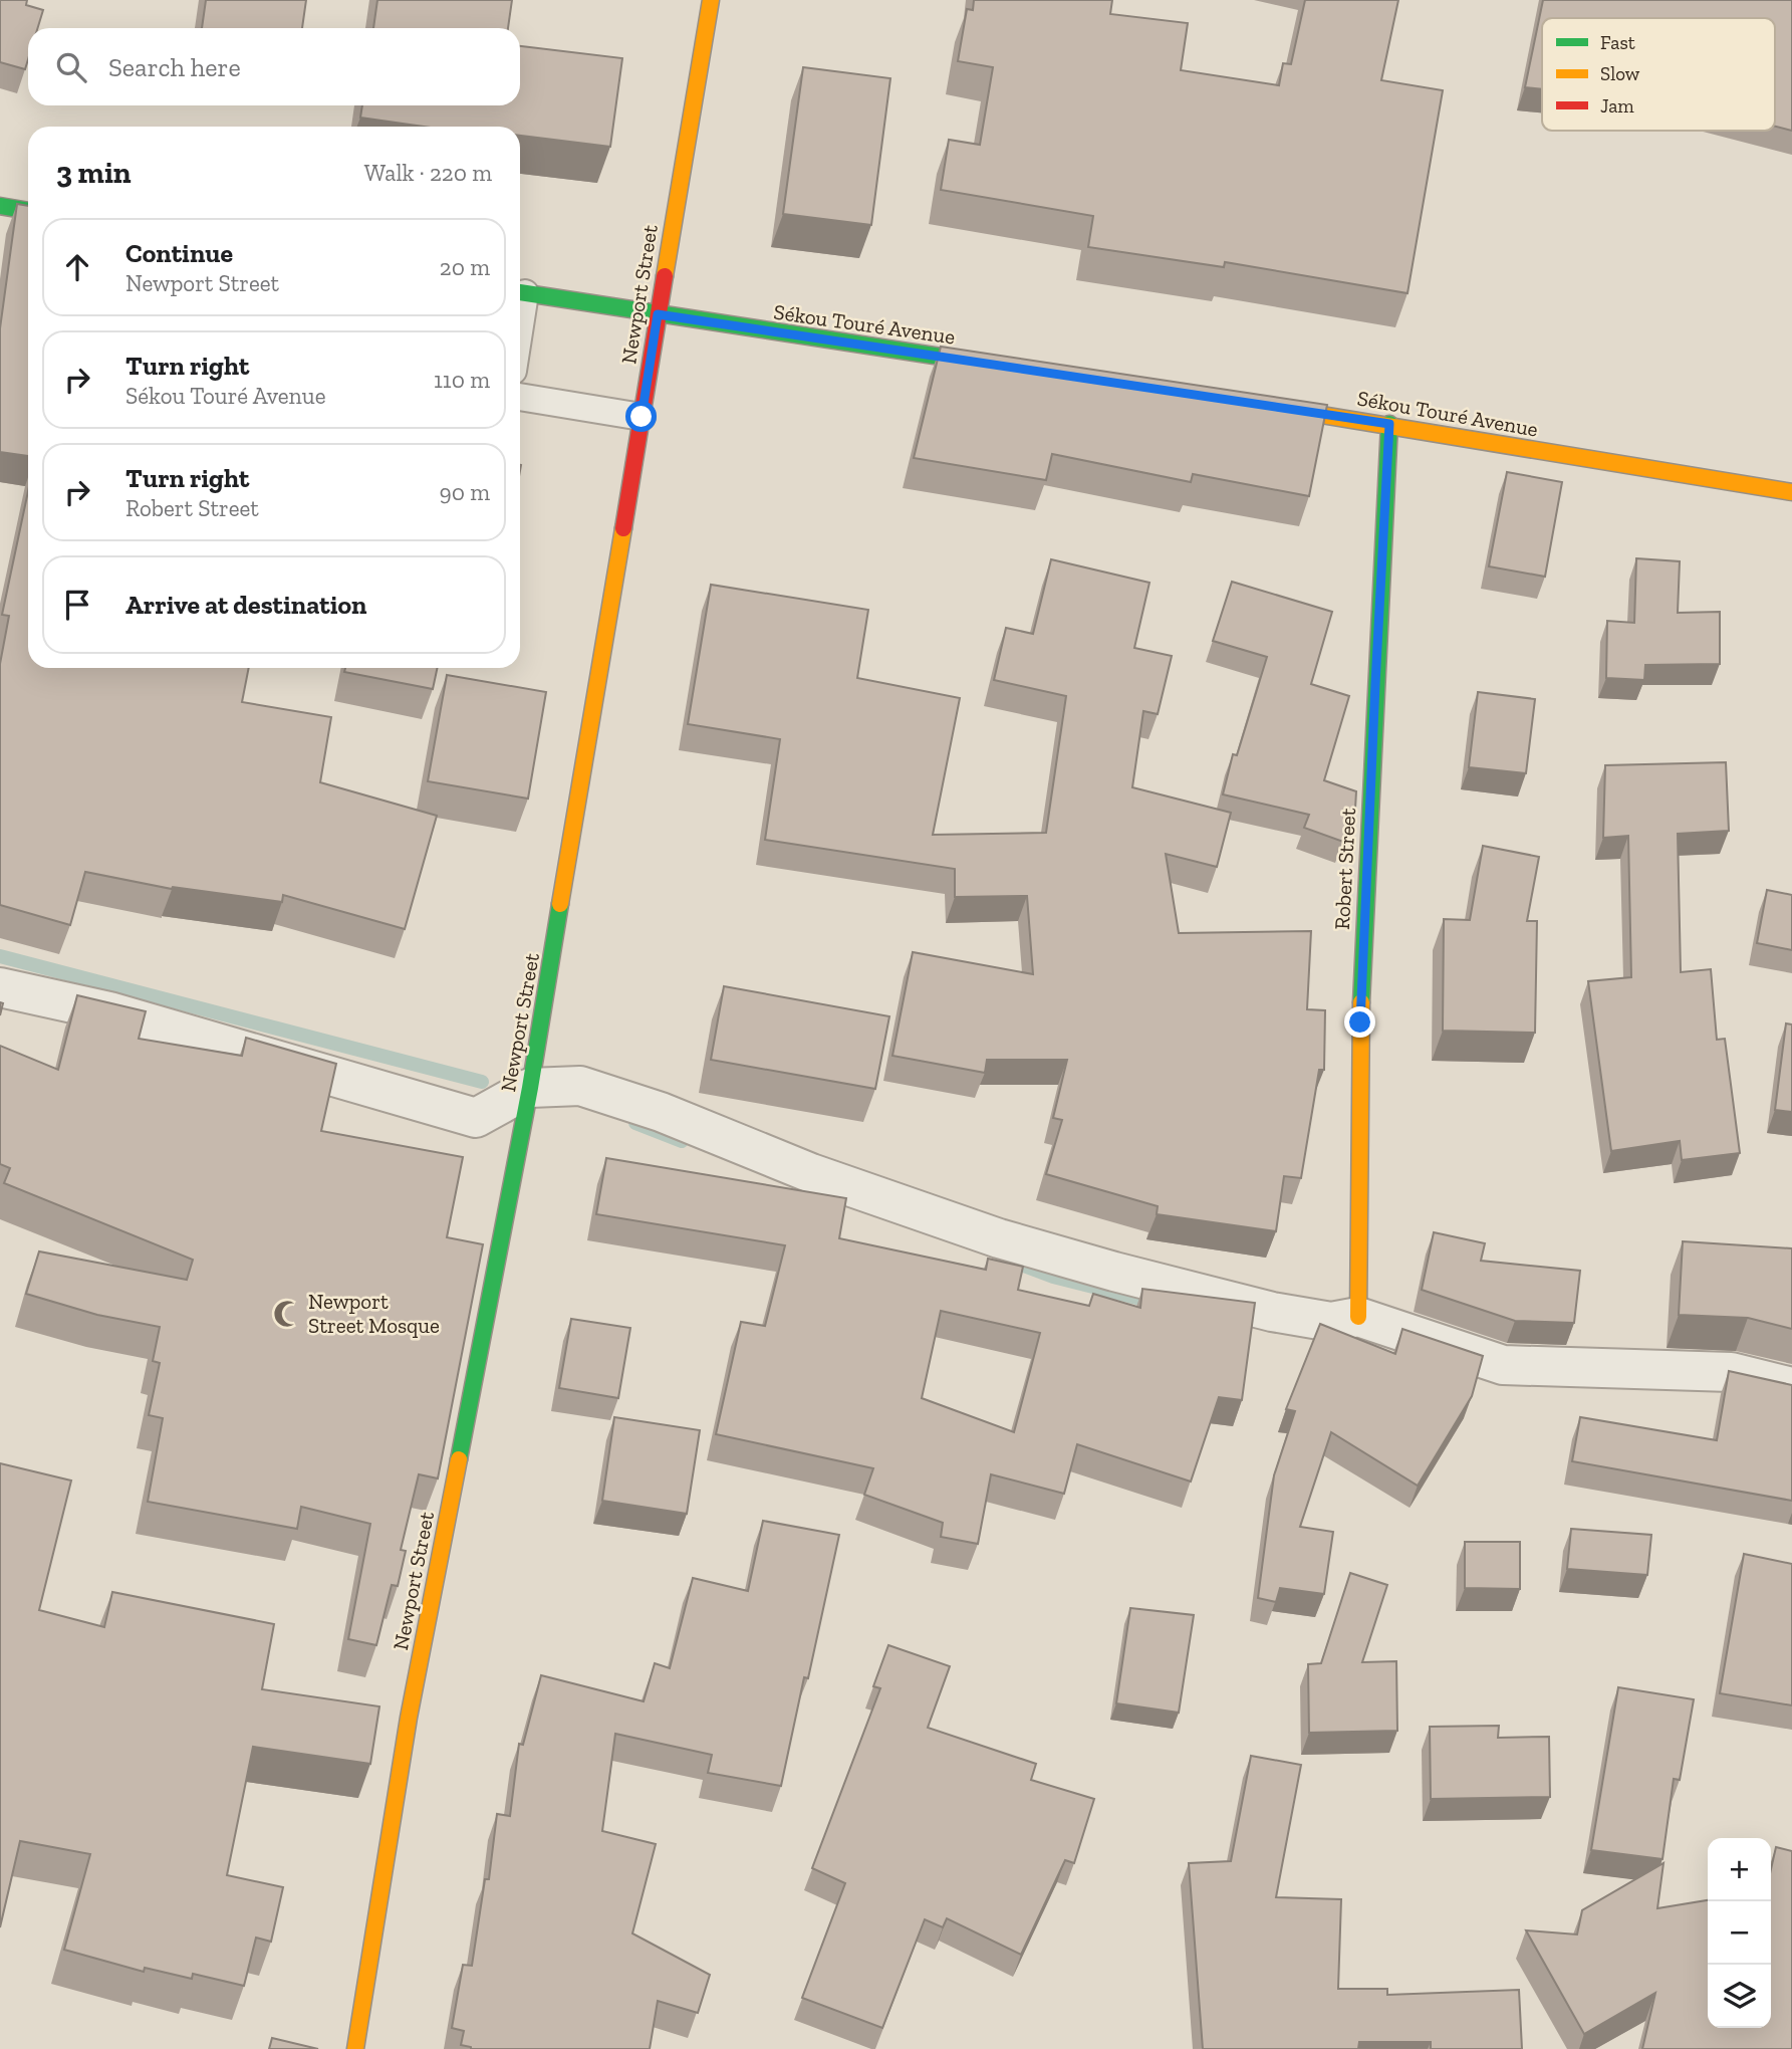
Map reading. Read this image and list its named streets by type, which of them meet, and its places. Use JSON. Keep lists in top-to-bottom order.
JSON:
{
  "streets": {
    "street": ["Newport Street", "Sékou Touré Avenue", "Robert Street"]
  },
  "crossings": [
    ["Newport Street", "Sékou Touré Avenue"],
    ["Sékou Touré Avenue", "Robert Street"]
  ],
  "places": {
    "mosque": ["Newport Street Mosque"]
  },
  "legend": ["Fast", "Slow", "Jam"],
  "page": {
    "search": "Search here",
    "heading": ["3 min", "Walk · 220 m"],
    "list": [
      ["Continue", "Newport Street", "20 m"],
      ["Turn right", "Sékou Touré Avenue", "110 m"],
      ["Turn right", "Robert Street", "90 m"],
      "Arrive at destination"
    ],
    "map_buttons": ["+", "−"]
  }
}
